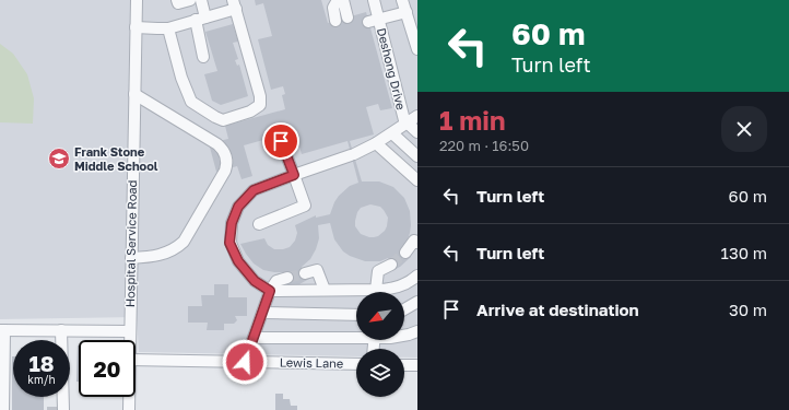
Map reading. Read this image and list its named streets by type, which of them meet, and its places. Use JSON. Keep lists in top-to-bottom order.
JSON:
{
  "streets": {
    "street": ["Deshong Drive", "Hospital Service Road", "Lewis Lane"]
  },
  "places": {
    "school or university": ["Frank Stone Middle School"]
  },
  "north": "bottom left",
  "page": {
    "turn": ["60 m", "Turn left"],
    "heading": ["1 min", "220 m · 16:50"],
    "list": [
      {
        "name": "Turn left",
        "value": "60 m"
      },
      {
        "name": "Turn left",
        "value": "130 m"
      },
      {
        "name": "Arrive at destination",
        "value": "30 m"
      }
    ],
    "speed": "18 km/h",
    "limit": "20"
  }
}
